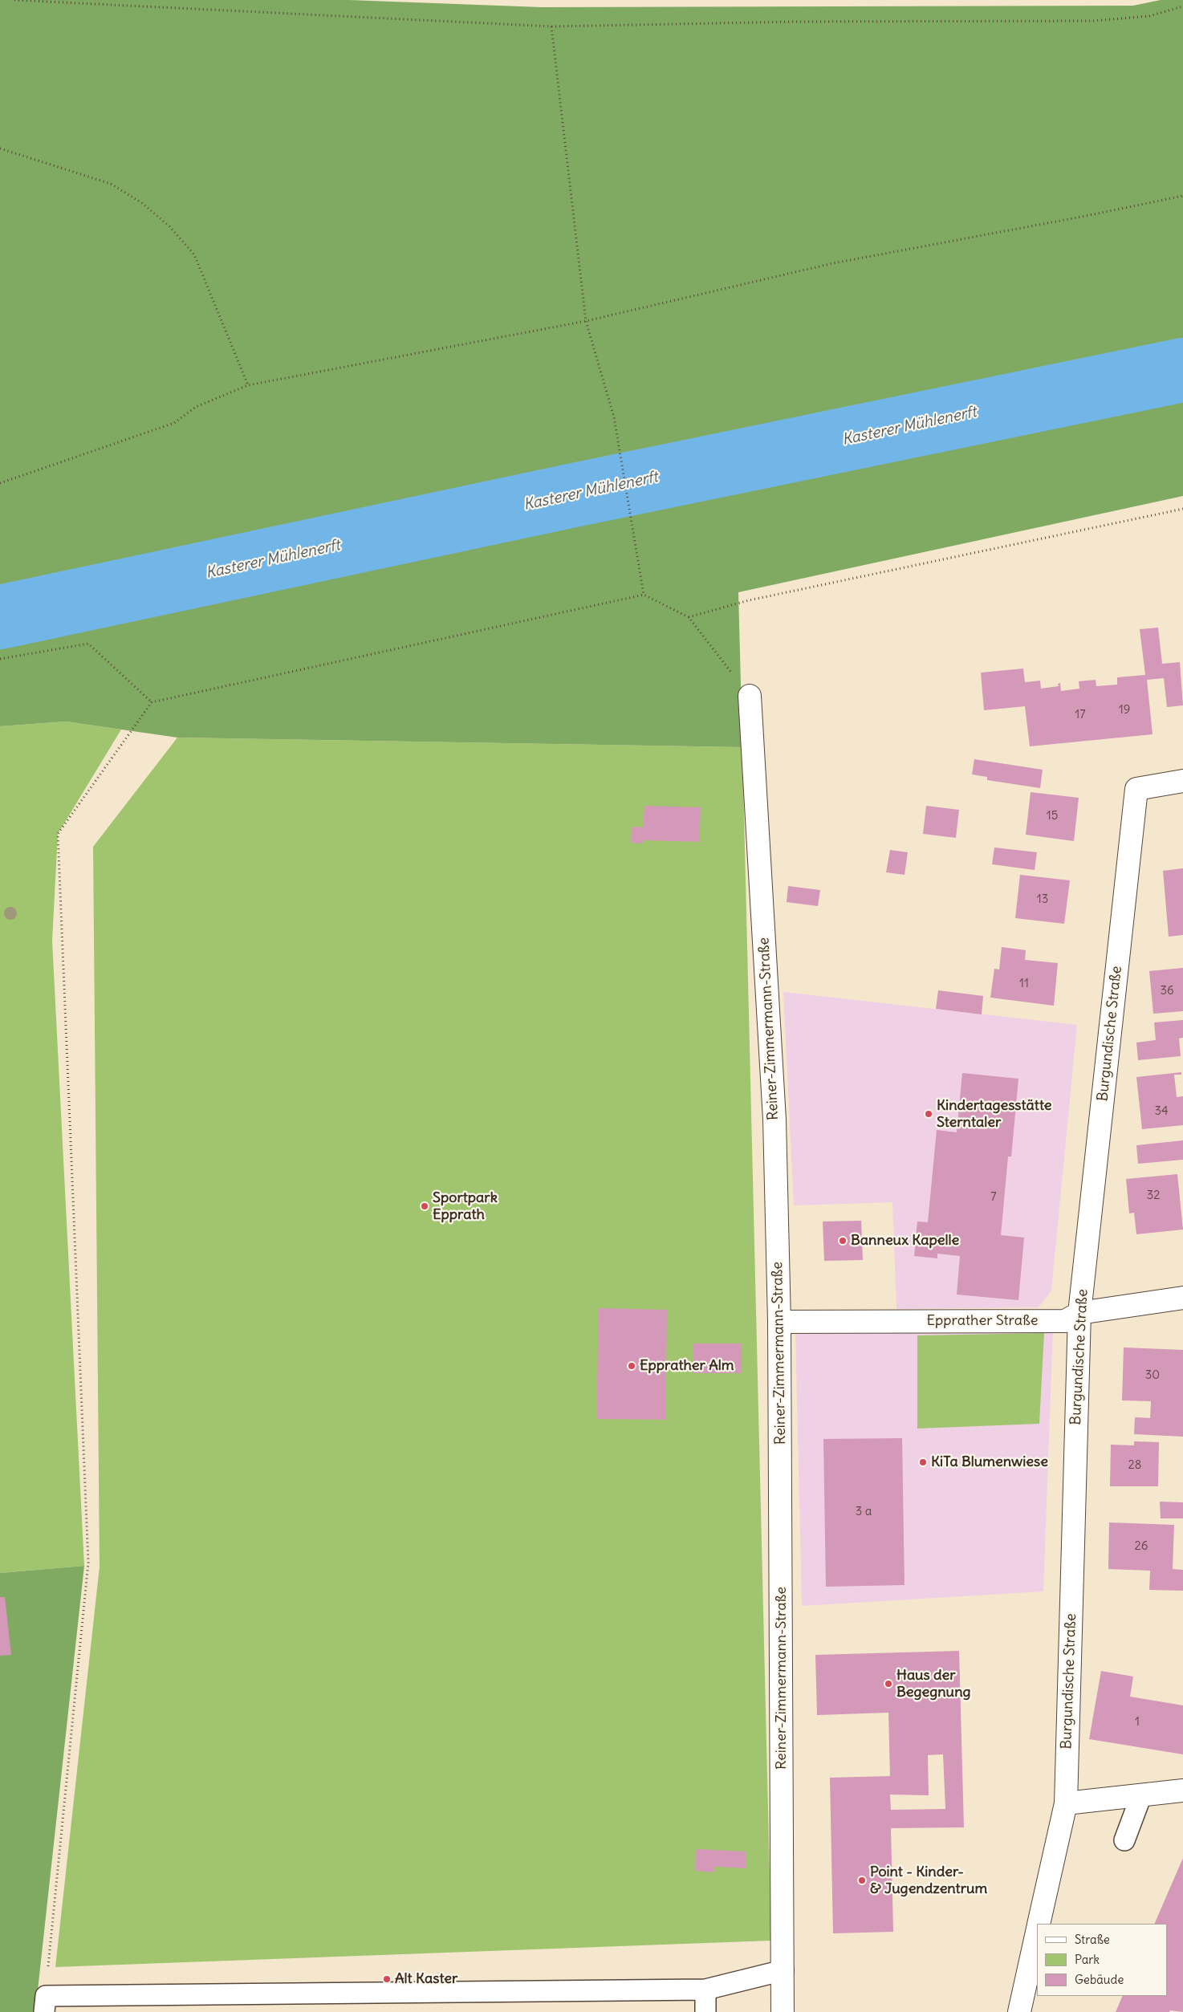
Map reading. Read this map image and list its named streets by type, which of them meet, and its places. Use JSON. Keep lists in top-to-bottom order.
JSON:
{
  "streets": {
    "street": ["Reiner-Zimmermann-Straße", "Burgundische Straße", "Epprather Straße"]
  },
  "crossings": [
    ["Reiner-Zimmermann-Straße", "Epprather Straße"],
    ["Burgundische Straße", "Epprather Straße"]
  ],
  "water": ["Kasterer Mühlenerft"],
  "places": [
    "Kindertagesstätte Sterntaler",
    "Sportpark Epprath",
    "Banneux Kapelle",
    "Epprather Alm",
    "KiTa Blumenwiese",
    "Haus der Begegnung",
    "Point - Kinder- & Jugendzentrum",
    "Alt Kaster"
  ],
  "house_numbers": [
    "19",
    "17",
    "15",
    "13",
    "11",
    "36",
    "34",
    "32",
    "7",
    "30",
    "28",
    "3 a",
    "26",
    "1"
  ],
  "legend": ["Straße", "Park", "Gebäude"]
}
